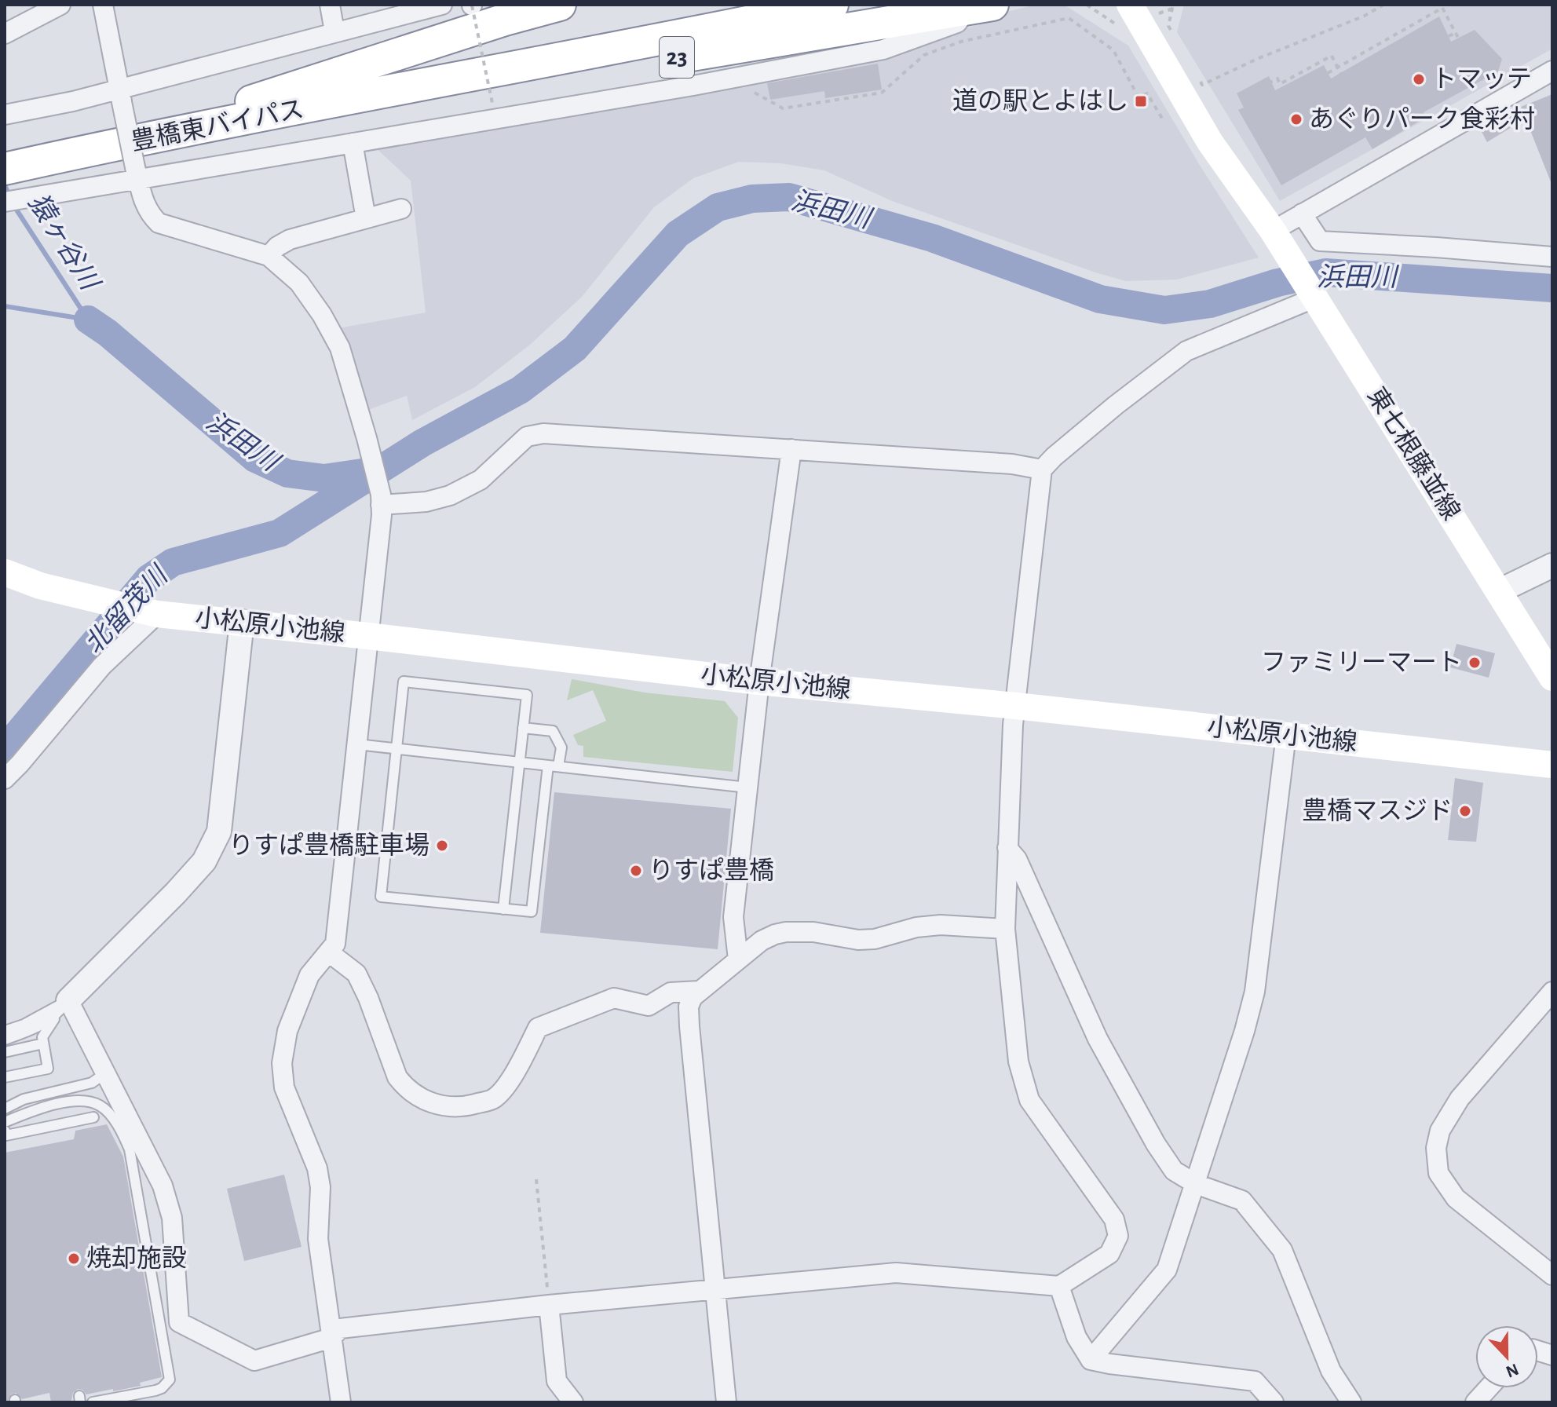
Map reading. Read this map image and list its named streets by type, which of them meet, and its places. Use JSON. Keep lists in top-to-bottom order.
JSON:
{
  "streets": {
    "highway": ["23", "豊橋東バイパス"],
    "main road": ["東七根藤並線", "小松原小池線"]
  },
  "crossings": [
    ["23", "豊橋東バイパス"]
  ],
  "water": ["浜田川", "猿ヶ谷川", "北留茂川"],
  "places": {
    "other": [
      "トマッテ",
      "あぐりパーク食彩村",
      "ファミリーマート",
      "豊橋マスジド",
      "りすぱ豊橋駐車場",
      "りすぱ豊橋",
      "焼却施設"
    ],
    "transit": ["道の駅とよはし"]
  },
  "north": "bottom"
}
